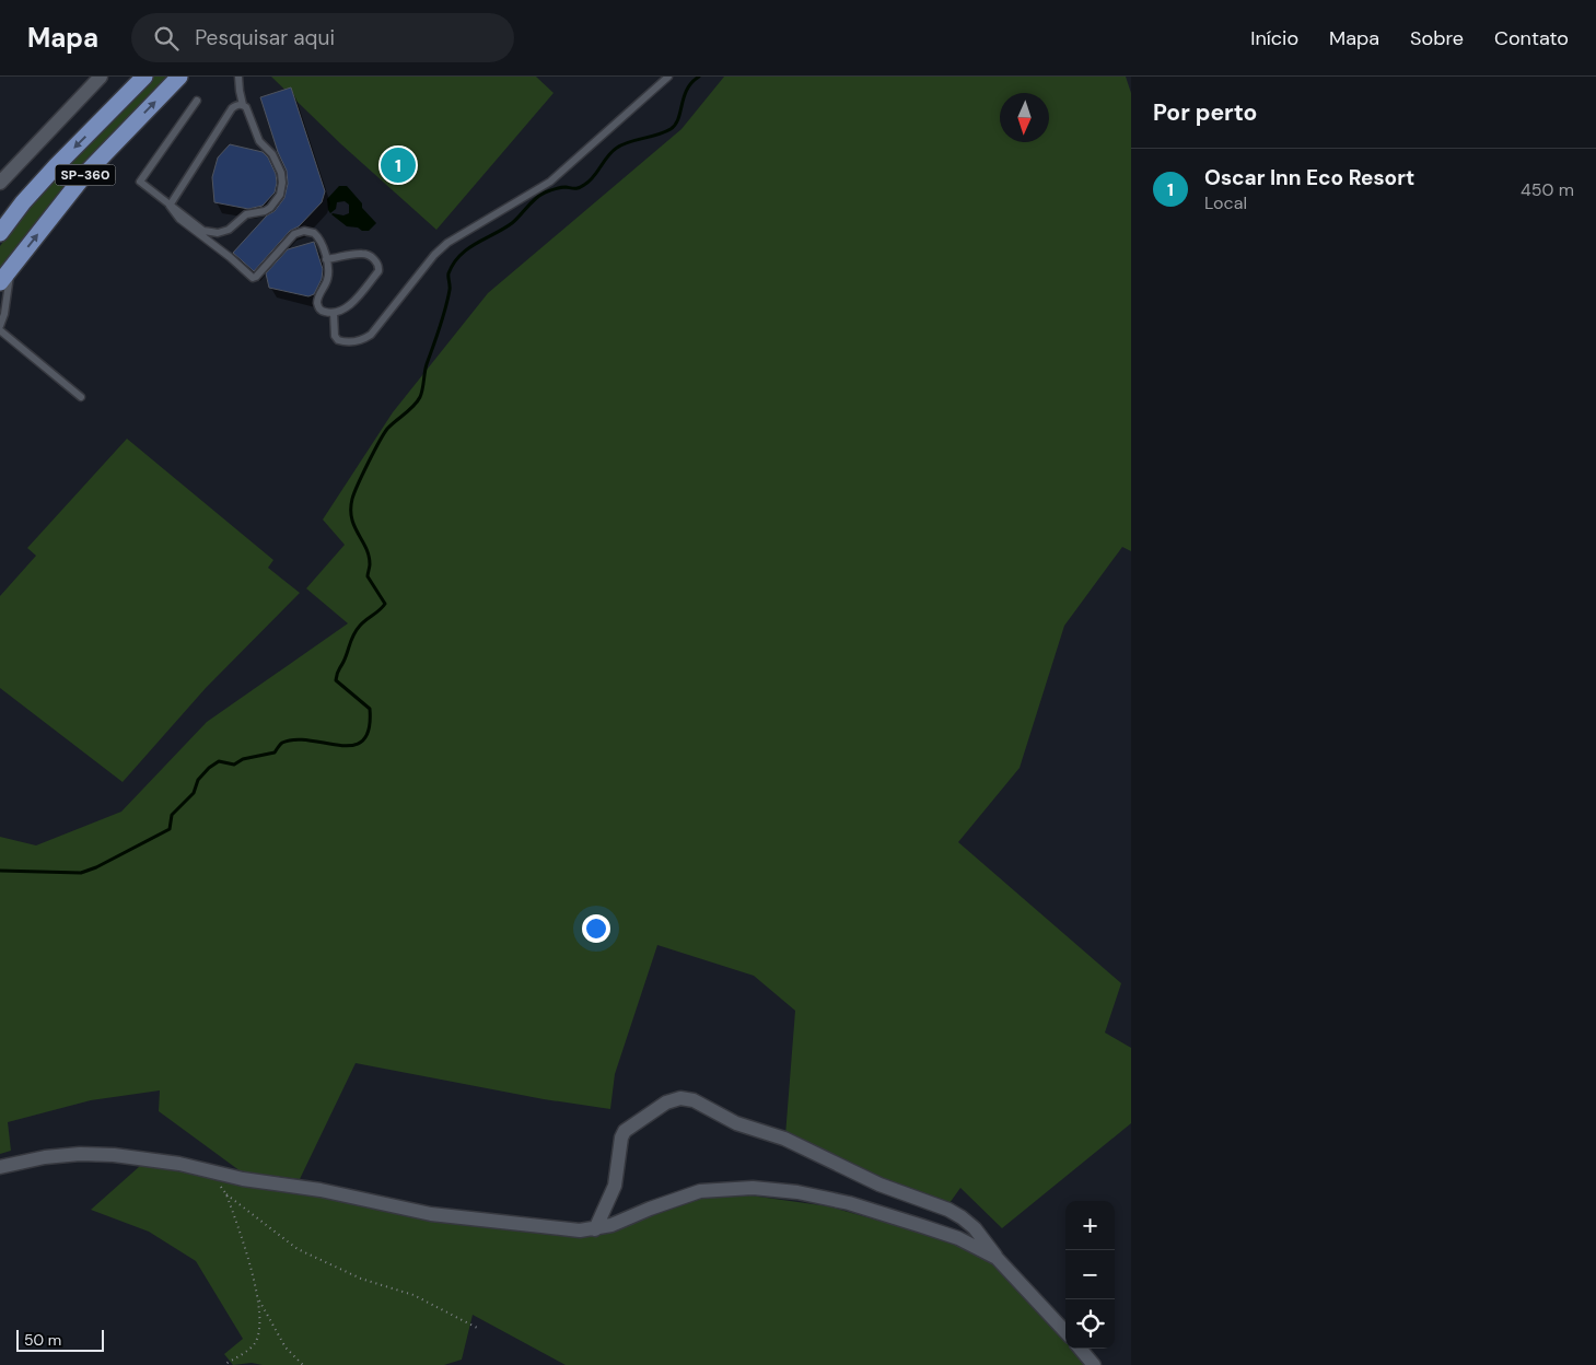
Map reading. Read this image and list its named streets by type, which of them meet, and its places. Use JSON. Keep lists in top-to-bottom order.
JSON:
{
  "streets": {
    "main road": ["SP-360"]
  },
  "scale_bar": "50 m",
  "north": "bottom",
  "page": {
    "header": "Mapa",
    "search": "Pesquisar aqui",
    "nav": [
      "Início",
      "Mapa",
      "Sobre",
      "Contato"
    ],
    "heading": "Por perto",
    "pins": "1",
    "list": [
      {
        "mark": "1",
        "name": "Oscar Inn Eco Resort",
        "note": "Local",
        "value": "450 m"
      }
    ],
    "map_buttons": ["+", "−"],
    "scale": "50 m"
  }
}
